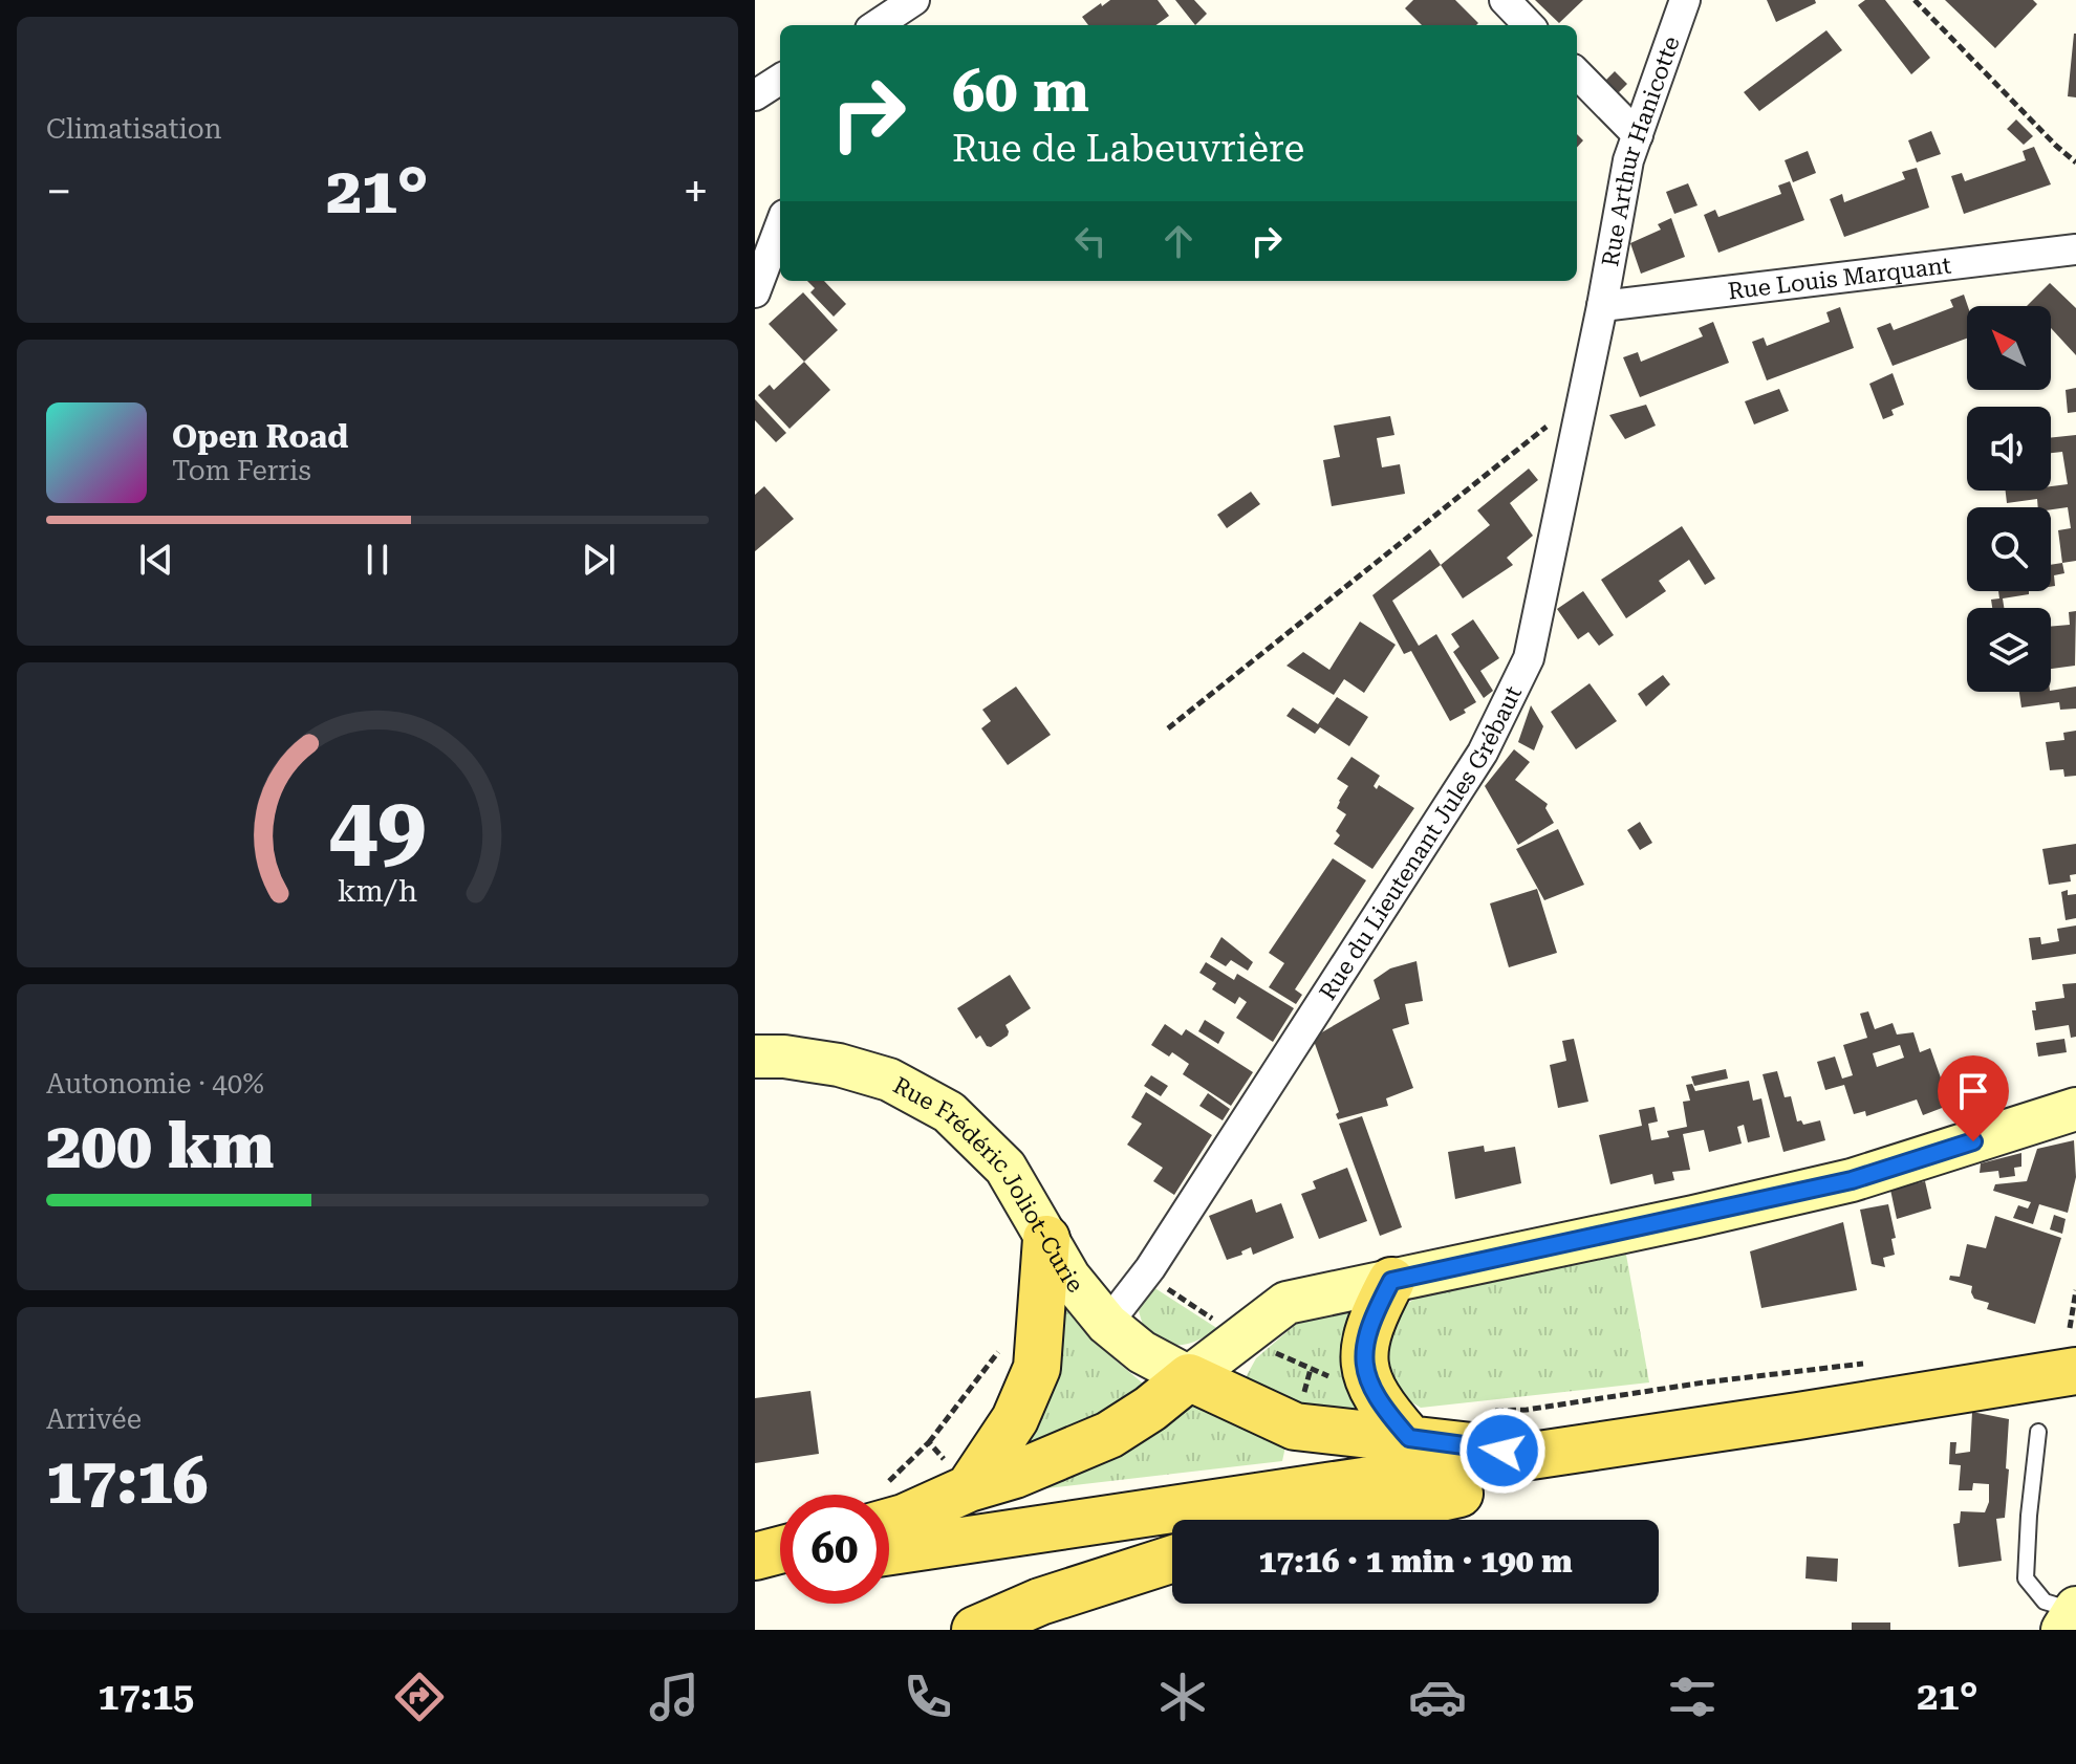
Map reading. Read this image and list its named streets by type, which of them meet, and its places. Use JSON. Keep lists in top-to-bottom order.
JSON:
{
  "streets": {
    "street": [
      "Rue Arthur Hanicotte",
      "Rue Louis Marquant",
      "Rue du Lieutenant Jules Grébaut",
      "Rue Frédéric Joliot-Curie"
    ]
  },
  "crossings": [
    ["Rue Arthur Hanicotte", "Rue Louis Marquant"],
    ["Rue Arthur Hanicotte", "Rue du Lieutenant Jules Grébaut"],
    ["Rue Louis Marquant", "Rue du Lieutenant Jules Grébaut"],
    ["Rue du Lieutenant Jules Grébaut", "Rue Frédéric Joliot-Curie"]
  ],
  "north": "top left",
  "page": {
    "tile": [
      "Climatisation",
      ["Autonomie · 40%", "200 km"],
      ["Arrivée", "17:16"]
    ],
    "turn": ["60 m", "Rue de Labeuvrière"],
    "heat": ["−", "21°", "+"],
    "song": ["Open Road", "Tom Ferris"],
    "limit": "60",
    "trip": "17:16 · 1 min · 190 m",
    "tabs": ["17:15", "21°"],
    "gauge": ["49", "km/h"]
  }
}
